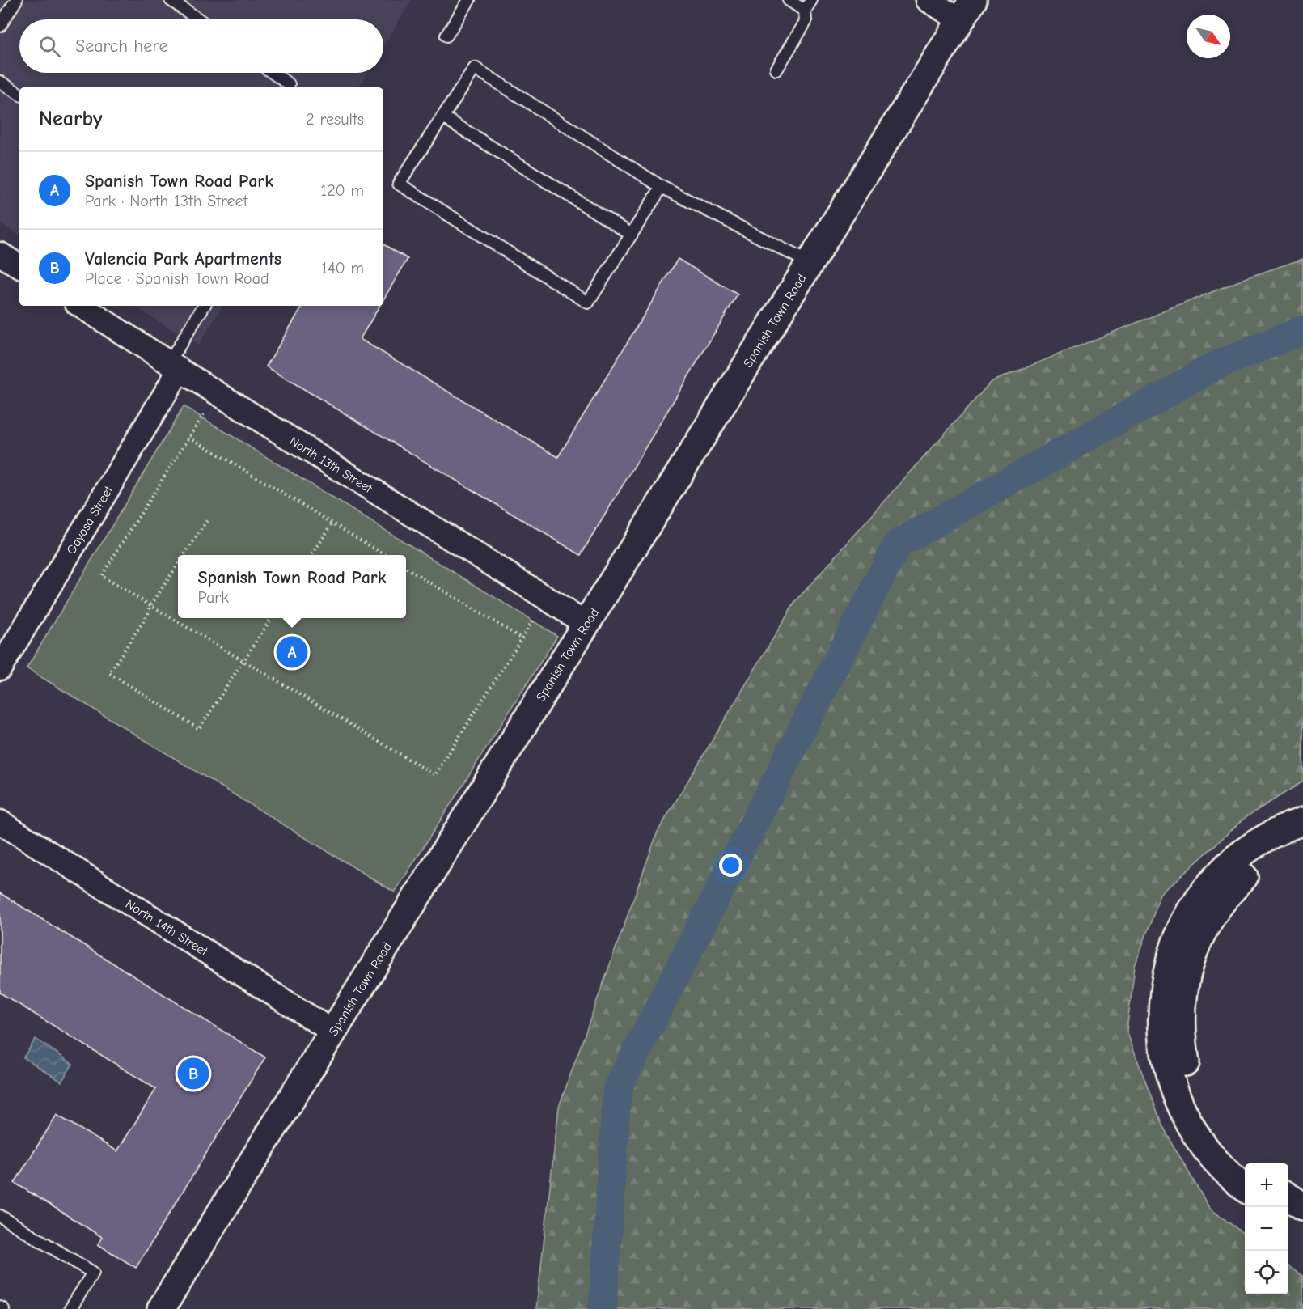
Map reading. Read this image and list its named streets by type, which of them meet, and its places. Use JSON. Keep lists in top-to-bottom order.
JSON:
{
  "streets": {
    "main road": ["Spanish Town Road"],
    "street": ["North 13th Street", "Gayosa Street", "North 14th Street"]
  },
  "crossings": [
    ["Spanish Town Road", "North 13th Street"],
    ["Spanish Town Road", "North 14th Street"],
    ["North 13th Street", "Gayosa Street"]
  ],
  "north": "bottom right",
  "page": {
    "search": "Search here",
    "heading": ["Nearby", "2 results"],
    "list": [
      {
        "mark": "A",
        "name": "Spanish Town Road Park",
        "note": "Park · North 13th Street",
        "value": "120 m"
      },
      {
        "mark": "B",
        "name": "Valencia Park Apartments",
        "note": "Place · Spanish Town Road",
        "value": "140 m"
      }
    ],
    "popup": ["Spanish Town Road Park", "Park"],
    "pins": ["A", "B"],
    "map_buttons": ["+", "−"]
  }
}
